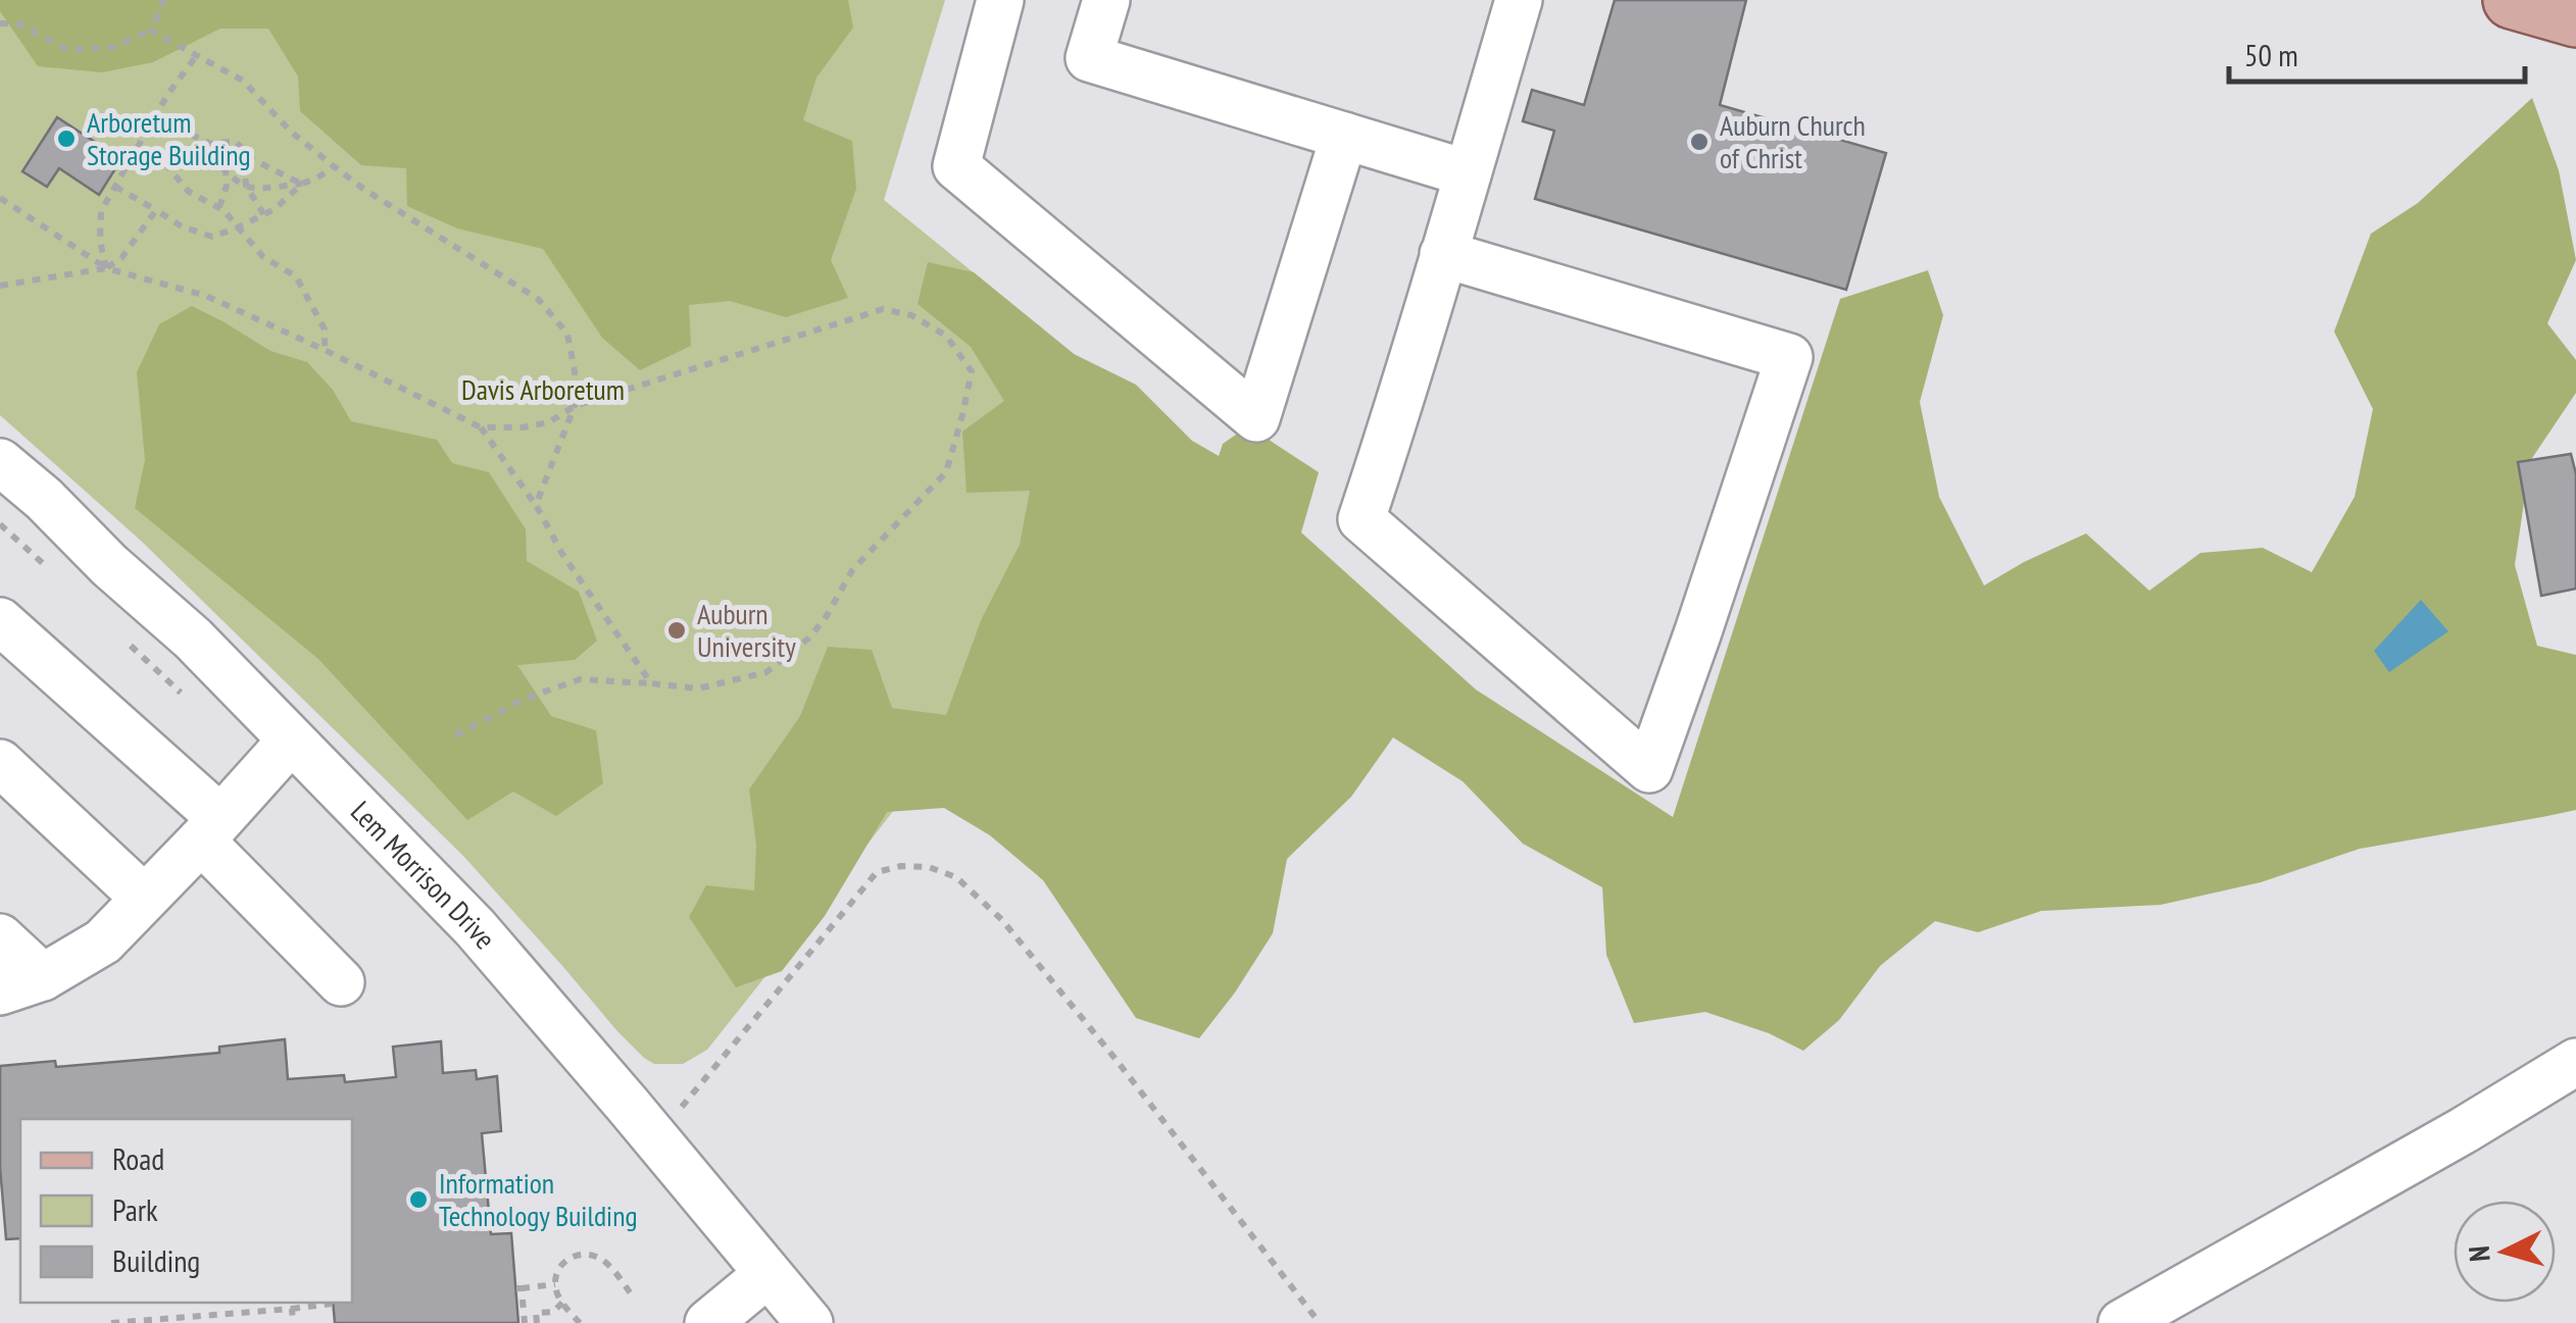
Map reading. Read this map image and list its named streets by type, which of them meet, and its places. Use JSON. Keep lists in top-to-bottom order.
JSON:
{
  "streets": {
    "street": ["Lem Morrison Drive"]
  },
  "parks": ["Davis Arboretum"],
  "places": [
    "Arboretum Storage Building",
    "Auburn Church of Christ",
    "Auburn University",
    "Information Technology Building"
  ],
  "legend": ["Road", "Park", "Building"],
  "scale_bar": "50 m",
  "north": "left"
}
